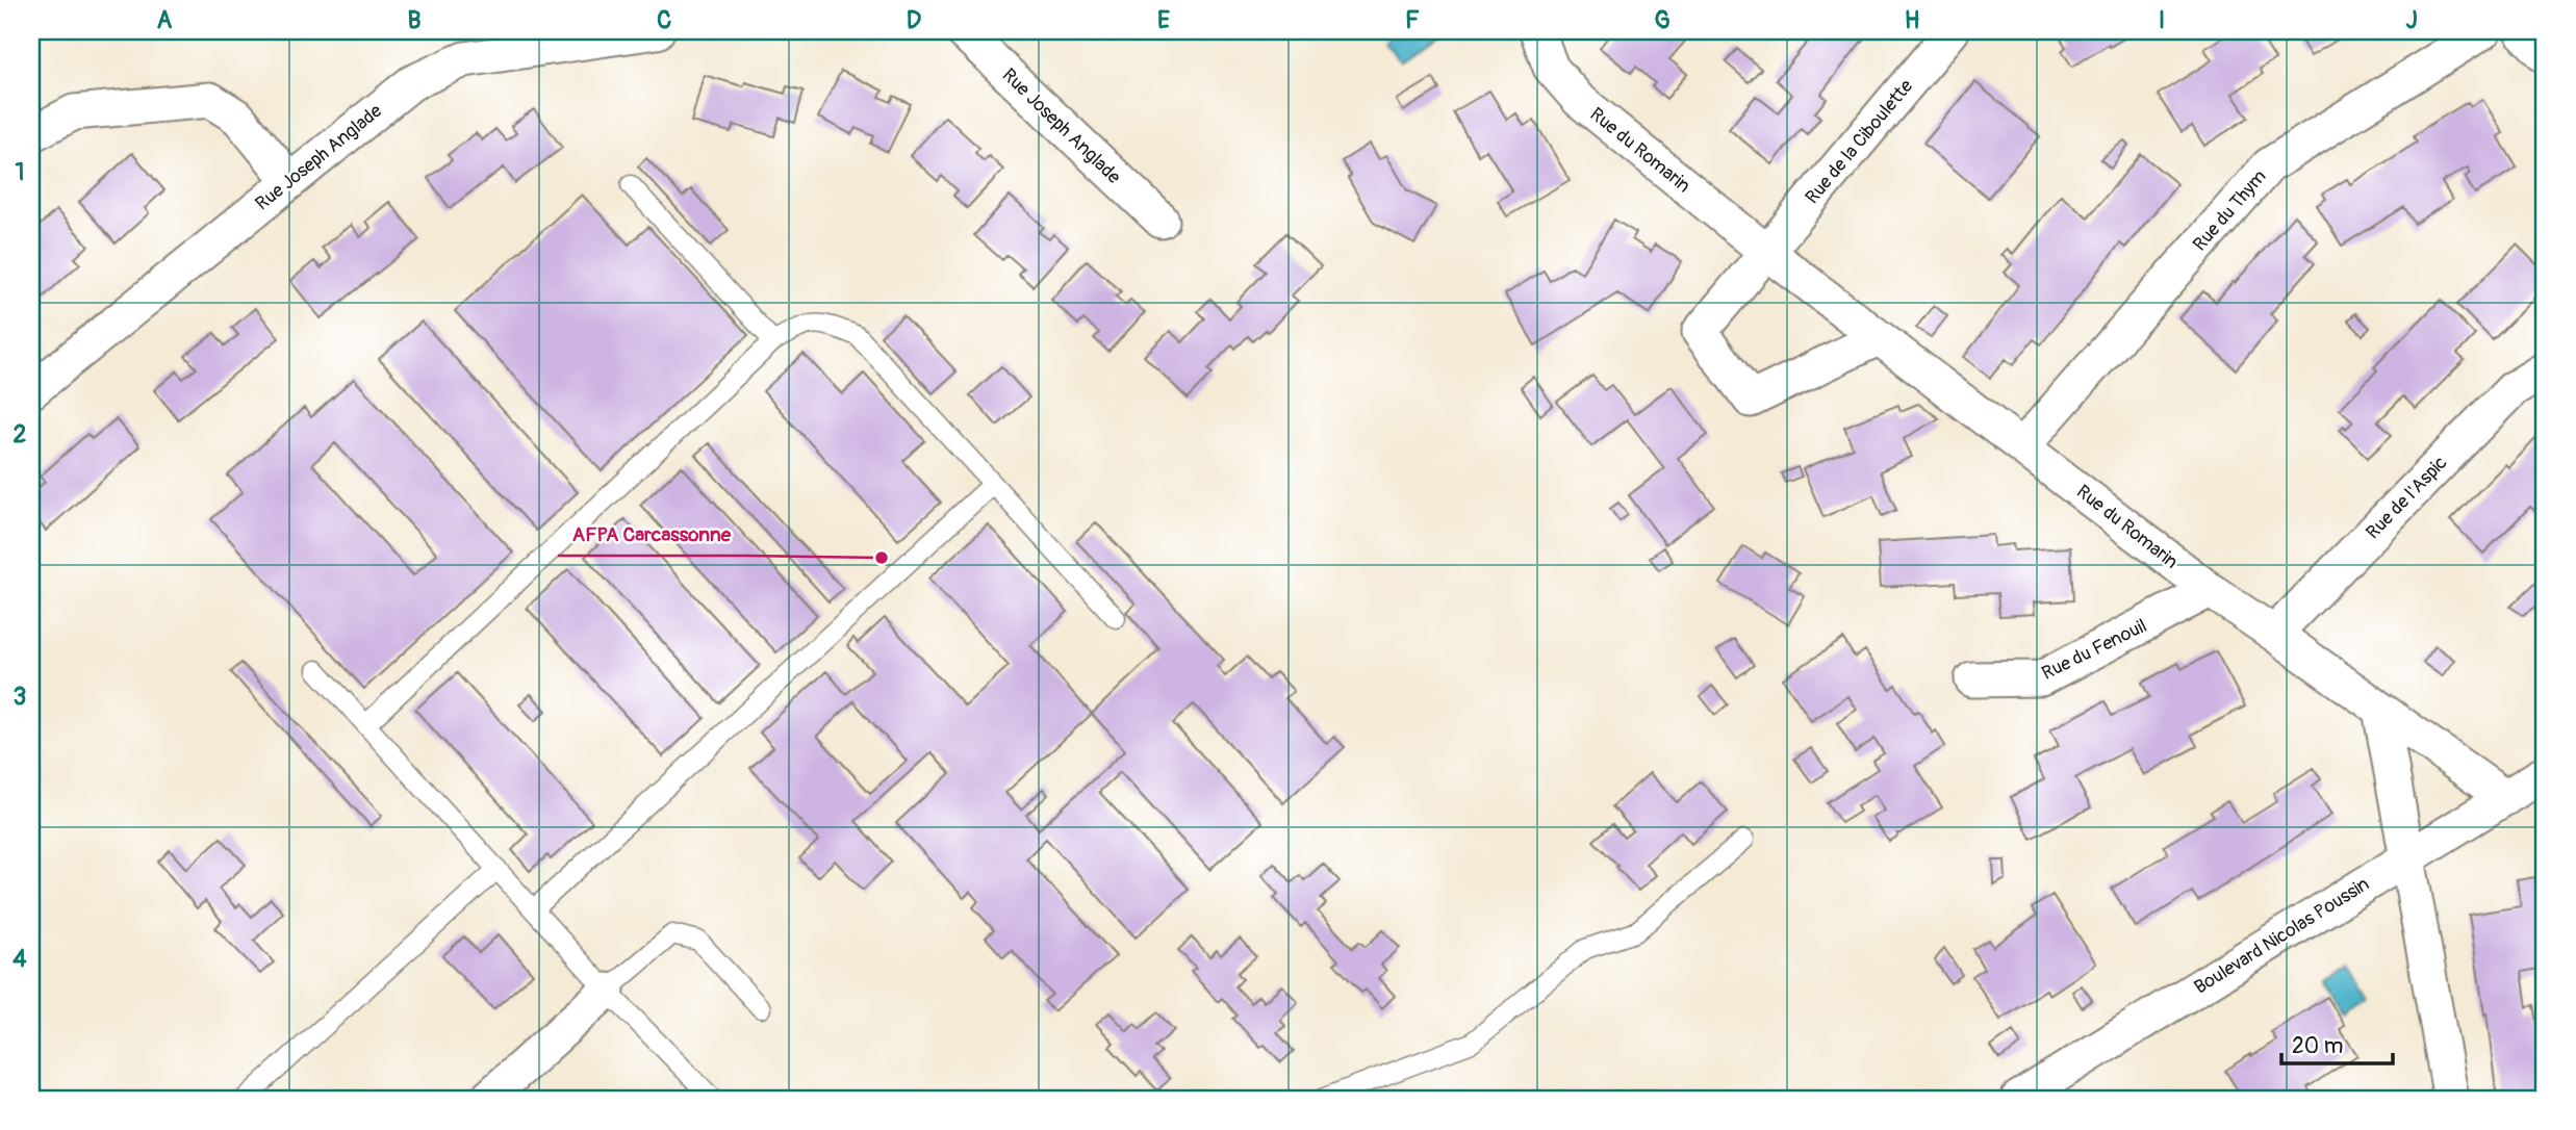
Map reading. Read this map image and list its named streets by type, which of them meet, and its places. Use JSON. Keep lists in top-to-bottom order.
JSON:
{
  "streets": {
    "street": [
      "Rue Joseph Anglade",
      "Rue de la Ciboulette",
      "Rue du Romarin",
      "Rue du Thym",
      "Rue de l'Aspic",
      "Rue du Fenouil",
      "Boulevard Nicolas Poussin"
    ]
  },
  "crossings": [
    ["Rue de la Ciboulette", "Rue du Romarin"],
    ["Rue du Romarin", "Rue du Thym"],
    ["Rue du Romarin", "Rue de l'Aspic"],
    ["Rue du Romarin", "Rue du Fenouil"],
    ["Rue du Romarin", "Boulevard Nicolas Poussin"]
  ],
  "places": ["AFPA Carcassonne"],
  "scale_bar": "20 m",
  "grid": {
    "columns": [
      "A",
      "B",
      "C",
      "D",
      "E",
      "F",
      "G",
      "H",
      "I",
      "J"
    ],
    "rows": [
      "1",
      "2",
      "3",
      "4"
    ]
  }
}
